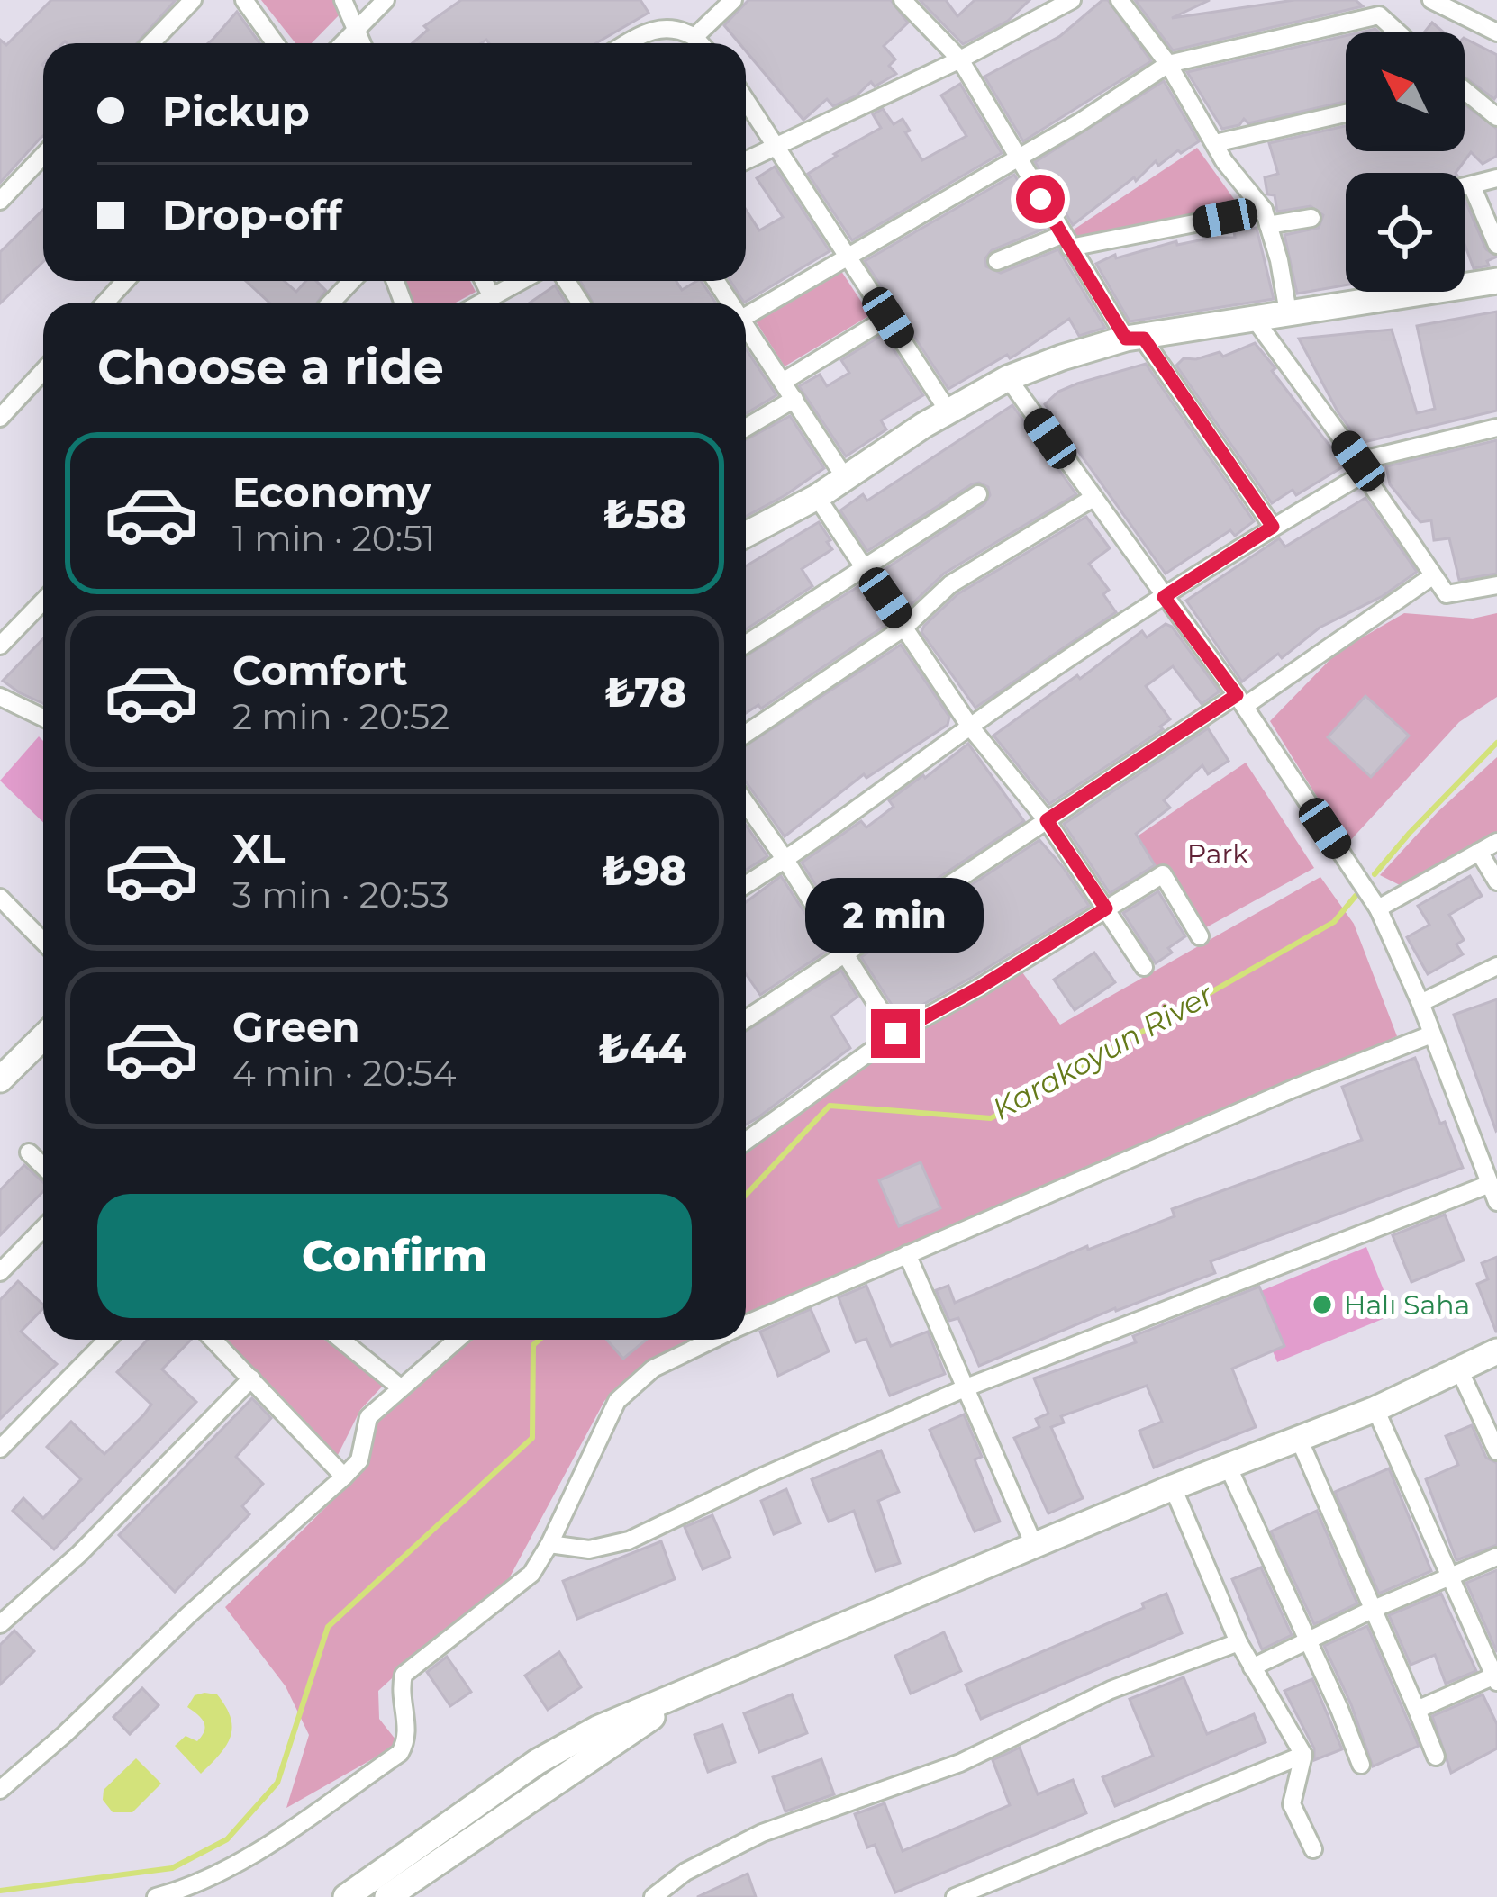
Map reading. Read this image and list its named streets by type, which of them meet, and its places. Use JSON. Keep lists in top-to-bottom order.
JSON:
{
  "water": ["Karakoyun River"],
  "parks": ["Park"],
  "places": ["Halı Saha"],
  "north": "top left",
  "page": {
    "banner": ["Pickup", "Drop-off"],
    "heading": "Choose a ride",
    "list": [
      {
        "name": "Economy",
        "note": "1 min · 20:51",
        "value": "₺58"
      },
      {
        "name": "Comfort",
        "note": "2 min · 20:52",
        "value": "₺78"
      },
      {
        "name": "XL",
        "note": "3 min · 20:53",
        "value": "₺98"
      },
      {
        "name": "Green",
        "note": "4 min · 20:54",
        "value": "₺44"
      }
    ],
    "bubble": "2 min",
    "buttons": "Confirm"
  }
}
